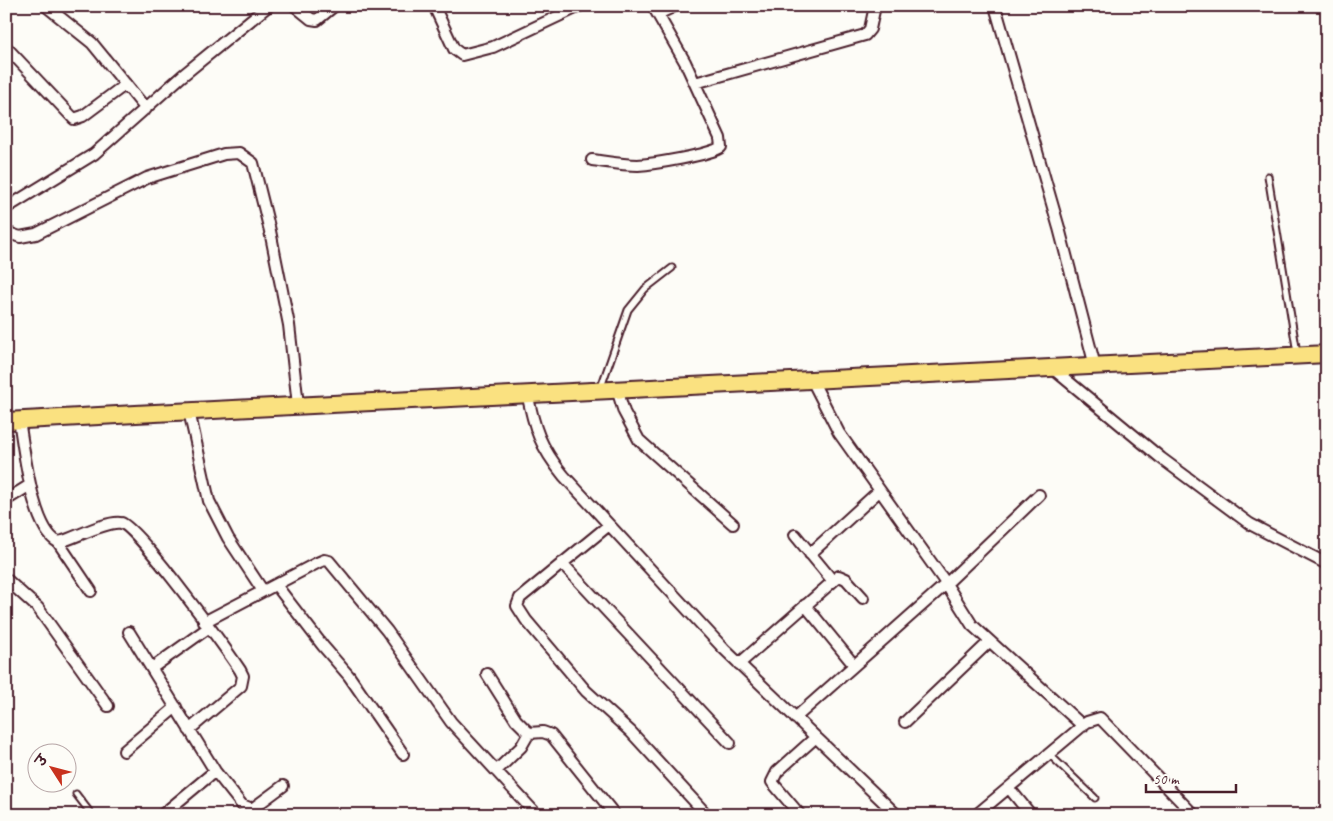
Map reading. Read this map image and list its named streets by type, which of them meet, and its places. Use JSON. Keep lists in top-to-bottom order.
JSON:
{
  "scale_bar": "50 m",
  "north": "top left"
}
